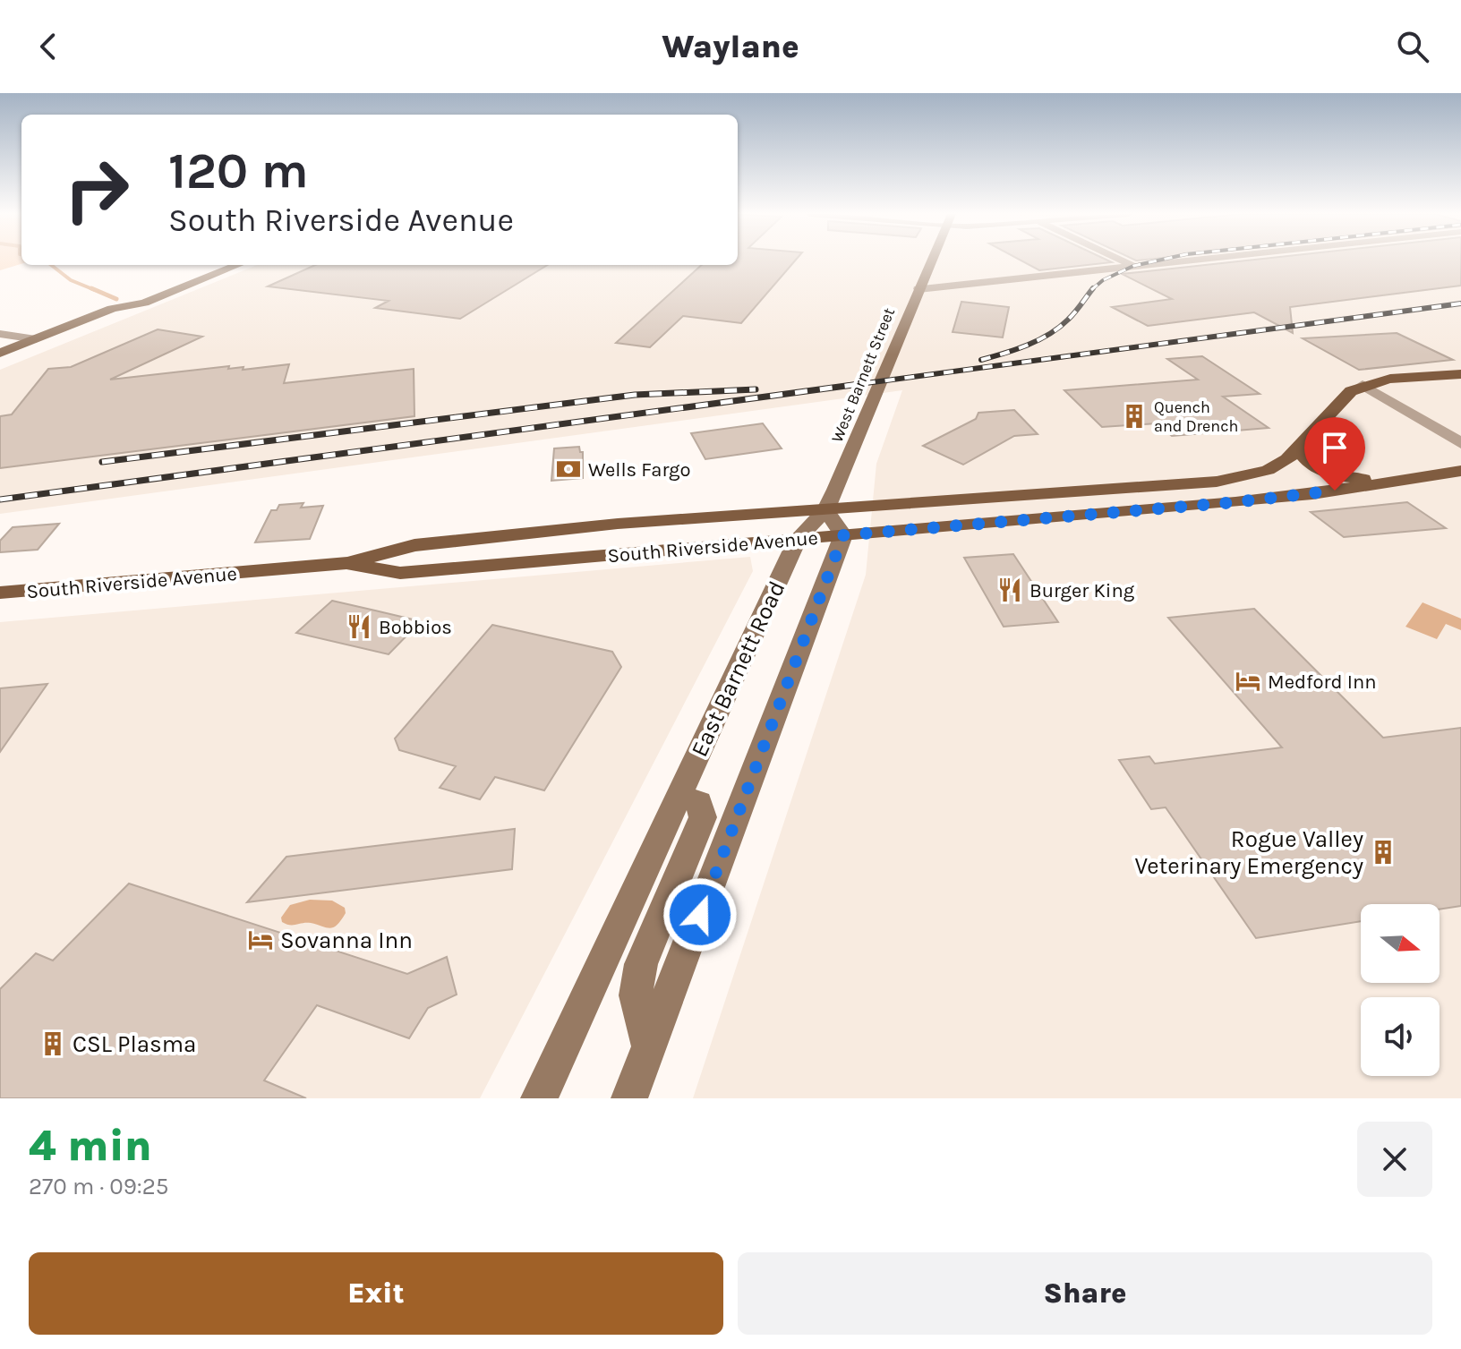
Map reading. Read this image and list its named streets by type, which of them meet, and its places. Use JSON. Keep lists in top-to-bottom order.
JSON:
{
  "streets": {
    "main road": ["West Barnett Street", "South Riverside Avenue", "East Barnett Road"]
  },
  "crossings": [
    ["West Barnett Street", "South Riverside Avenue"],
    ["West Barnett Street", "East Barnett Road"],
    ["South Riverside Avenue", "East Barnett Road"]
  ],
  "places": {
    "building": ["Quench and Drench", "Rogue Valley Veterinary Emergency", "CSL Plasma"],
    "bank": ["Wells Fargo"],
    "restaurant": ["Burger King", "Bobbios"],
    "hotel": ["Medford Inn", "Sovanna Inn"]
  },
  "north": "right",
  "page": {
    "header": "Waylane",
    "turn": ["120 m", "South Riverside Avenue"],
    "heading": ["4 min", "270 m · 09:25"],
    "buttons": ["Exit", "Share"]
  }
}
